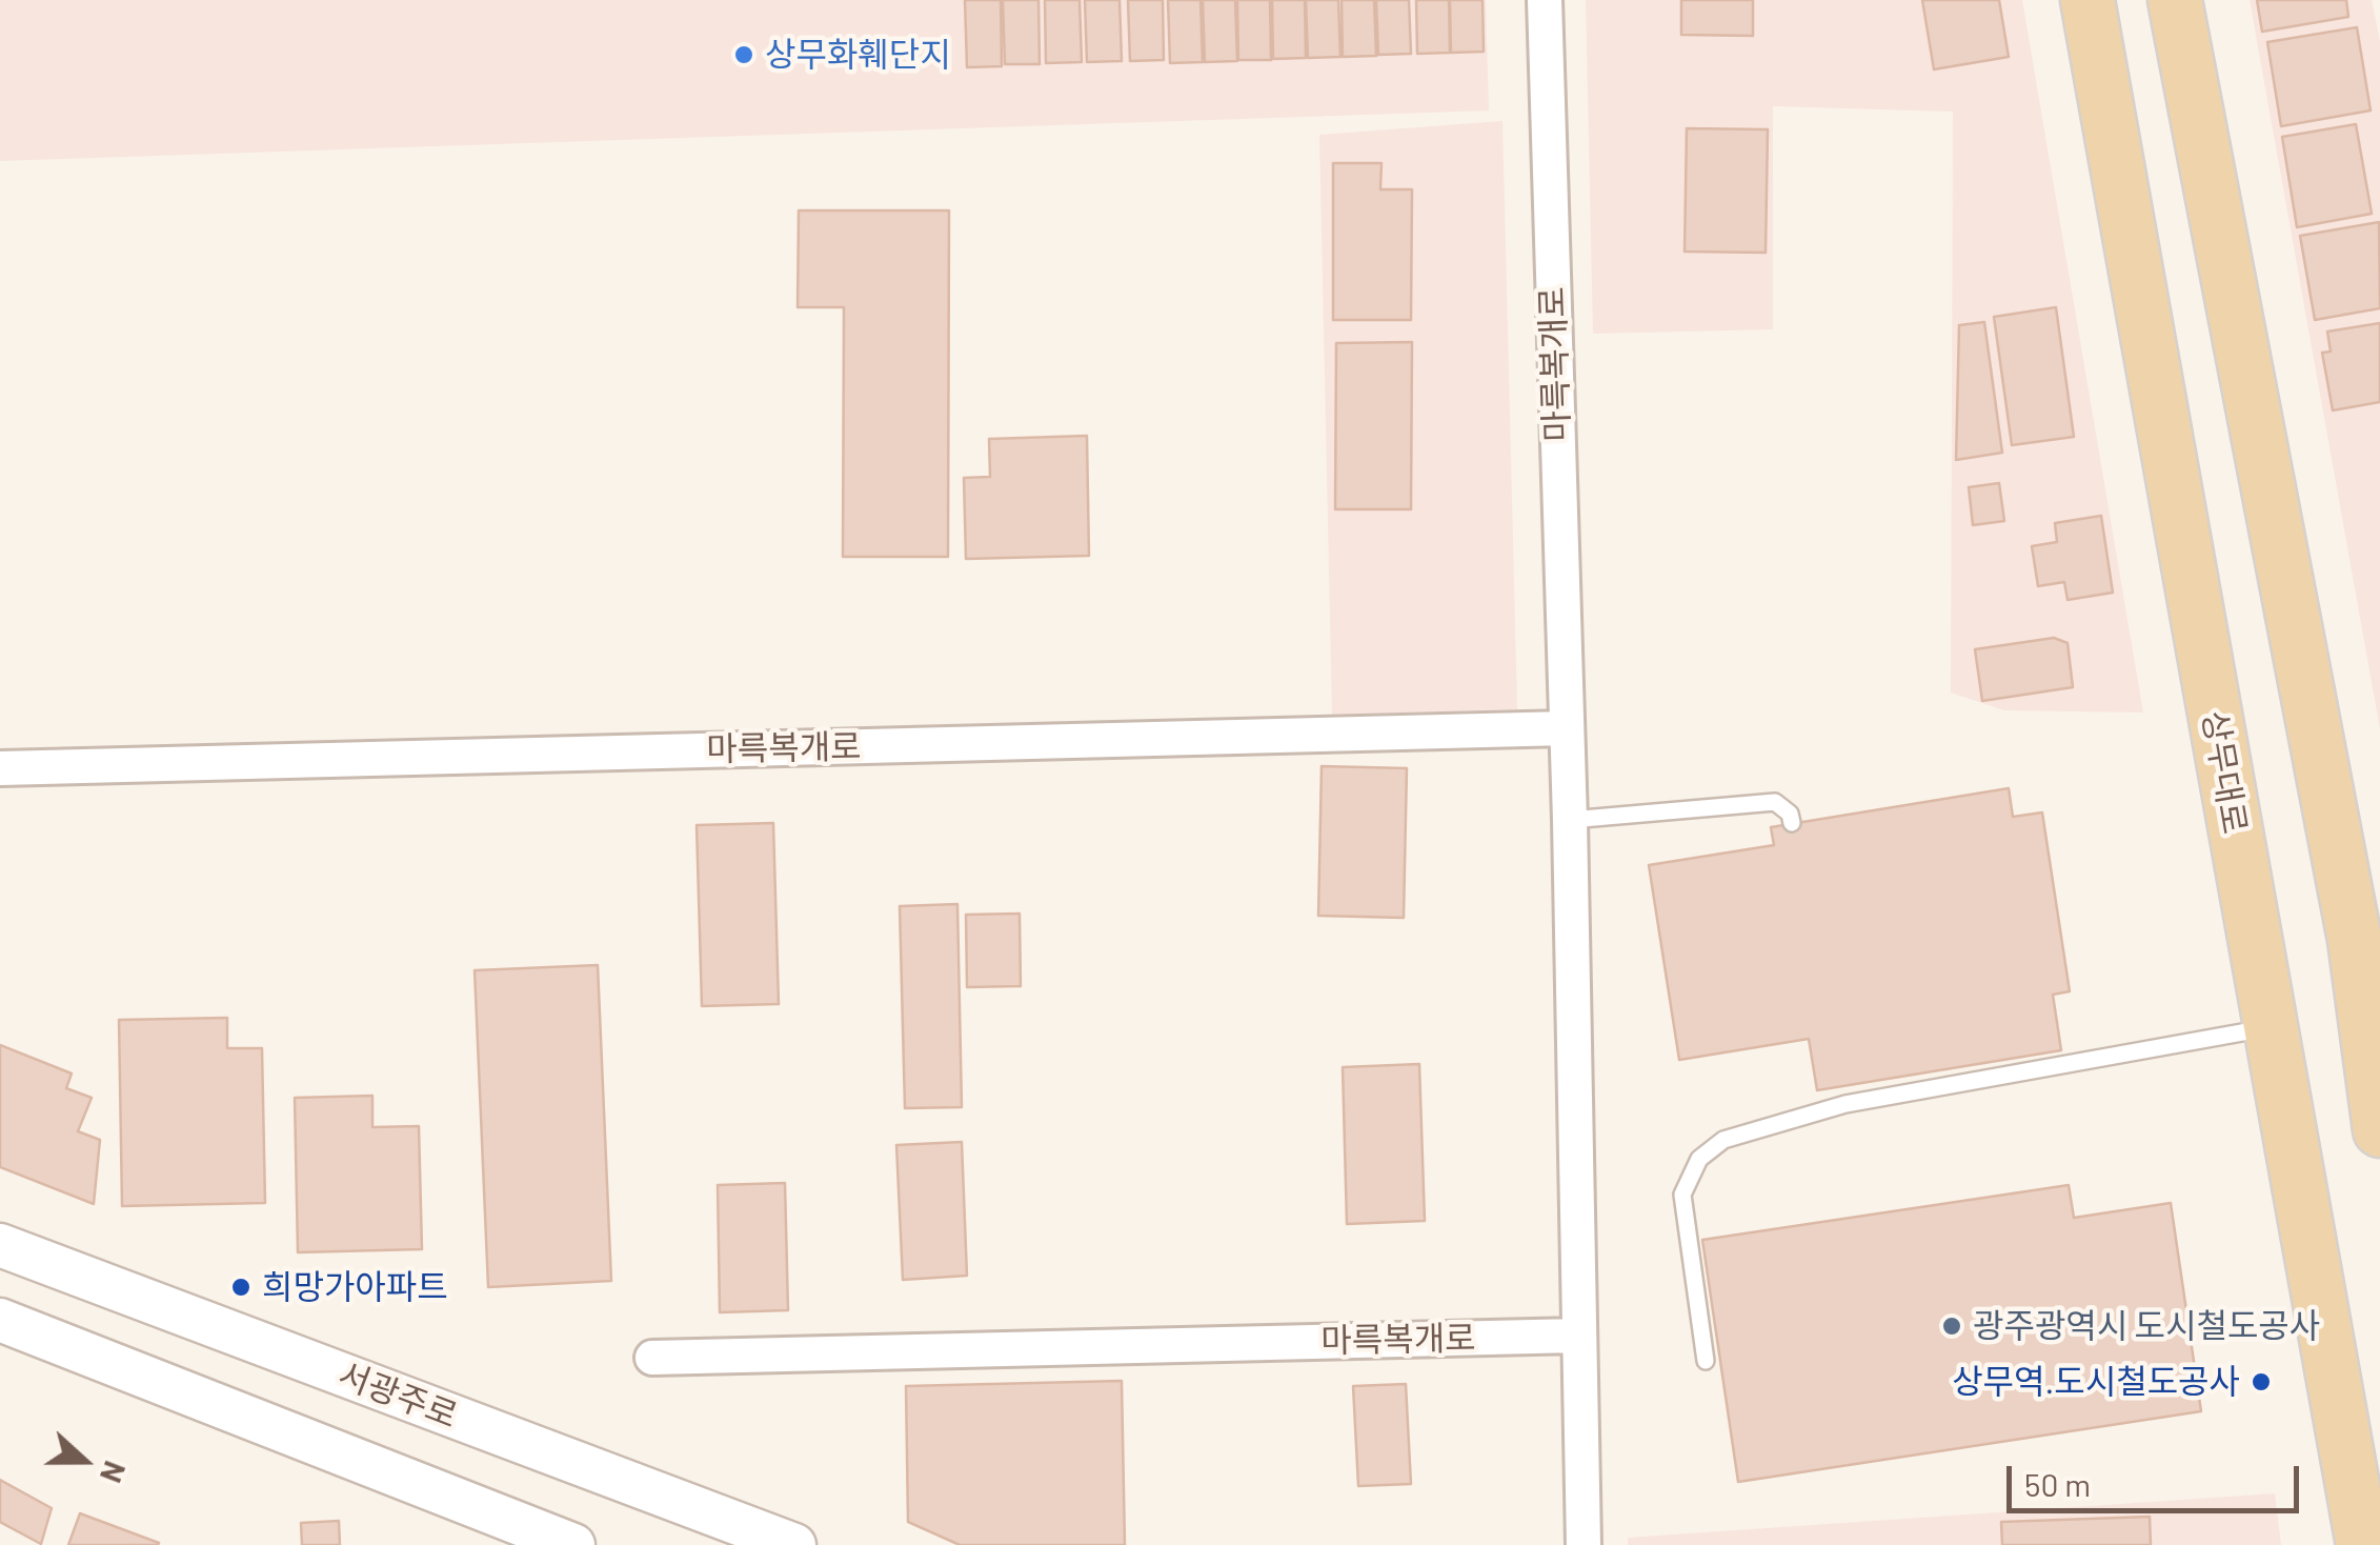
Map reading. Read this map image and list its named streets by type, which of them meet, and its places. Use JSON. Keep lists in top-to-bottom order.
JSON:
{
  "streets": {
    "main road": ["상무대로"],
    "street": ["마륵복개로", "서광주로"]
  },
  "places": [
    "상무화훼단지",
    "희망가아파트",
    "광주광역시 도시철도공사",
    "상무역.도시철도공사"
  ],
  "scale_bar": "50 m",
  "north": "right"
}
